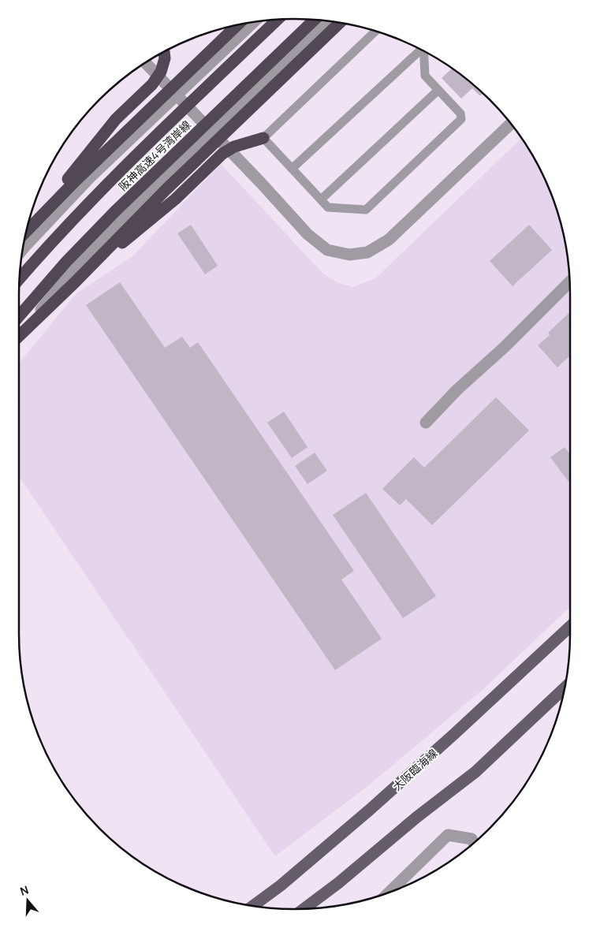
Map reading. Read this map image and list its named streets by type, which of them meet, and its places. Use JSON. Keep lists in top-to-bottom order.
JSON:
{
  "streets": {
    "highway": ["阪神高速4号湾岸線"],
    "main road": ["大阪臨海線"]
  },
  "north": "top"
}
